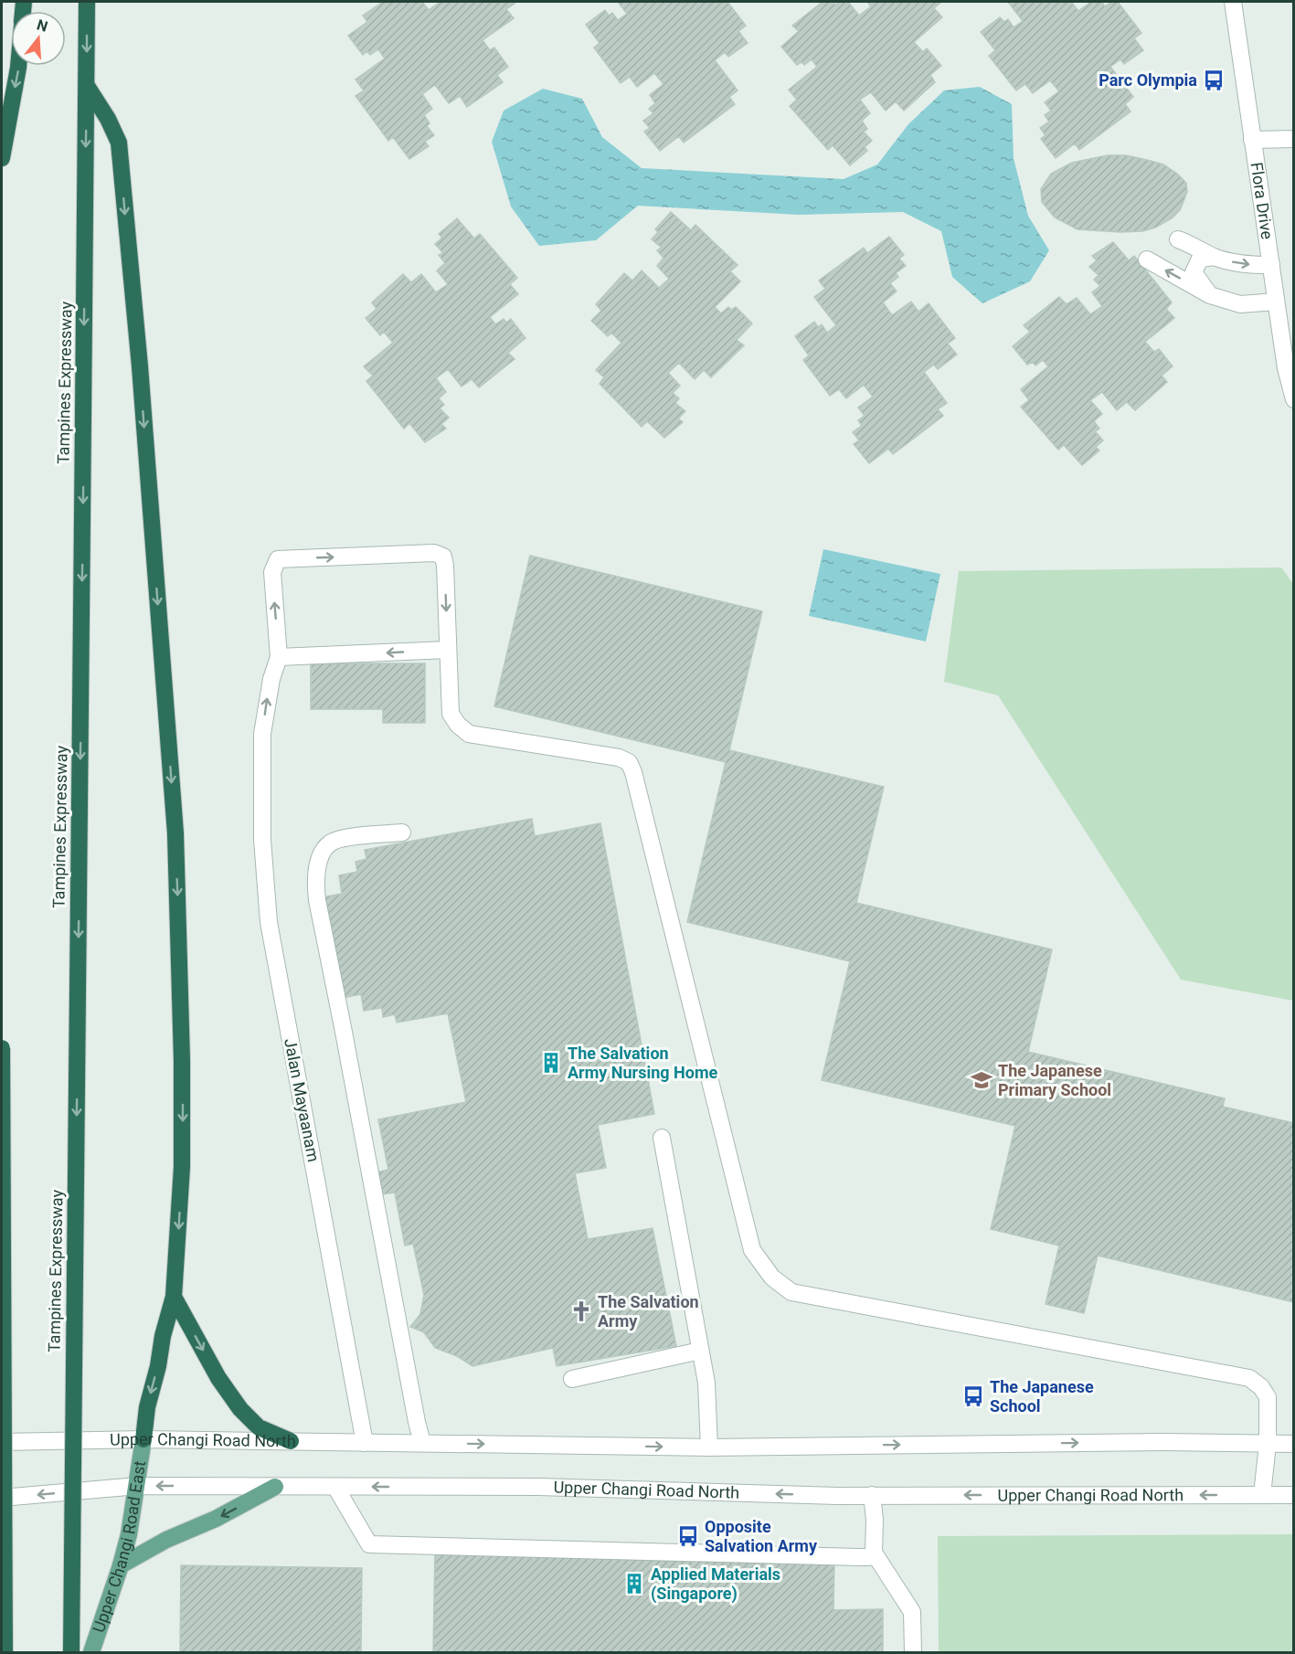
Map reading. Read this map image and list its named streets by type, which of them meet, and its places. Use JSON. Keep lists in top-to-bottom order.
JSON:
{
  "streets": {
    "highway": ["Tampines Expressway"],
    "main road": ["Upper Changi Road East"],
    "street": ["Flora Drive", "Jalan Mayaanam", "Upper Changi Road North"]
  },
  "crossings": [
    ["Jalan Mayaanam", "Upper Changi Road North"],
    ["Upper Changi Road North", "Upper Changi Road East"]
  ],
  "one_way": ["Jalan Mayaanam"],
  "places": {
    "bus stop": ["Parc Olympia", "The Japanese School", "Opposite Salvation Army"],
    "building": ["The Salvation Army Nursing Home", "Applied Materials (Singapore)"],
    "school or university": ["The Japanese Primary School"],
    "church": ["The Salvation Army"]
  },
  "north": "top"
}
